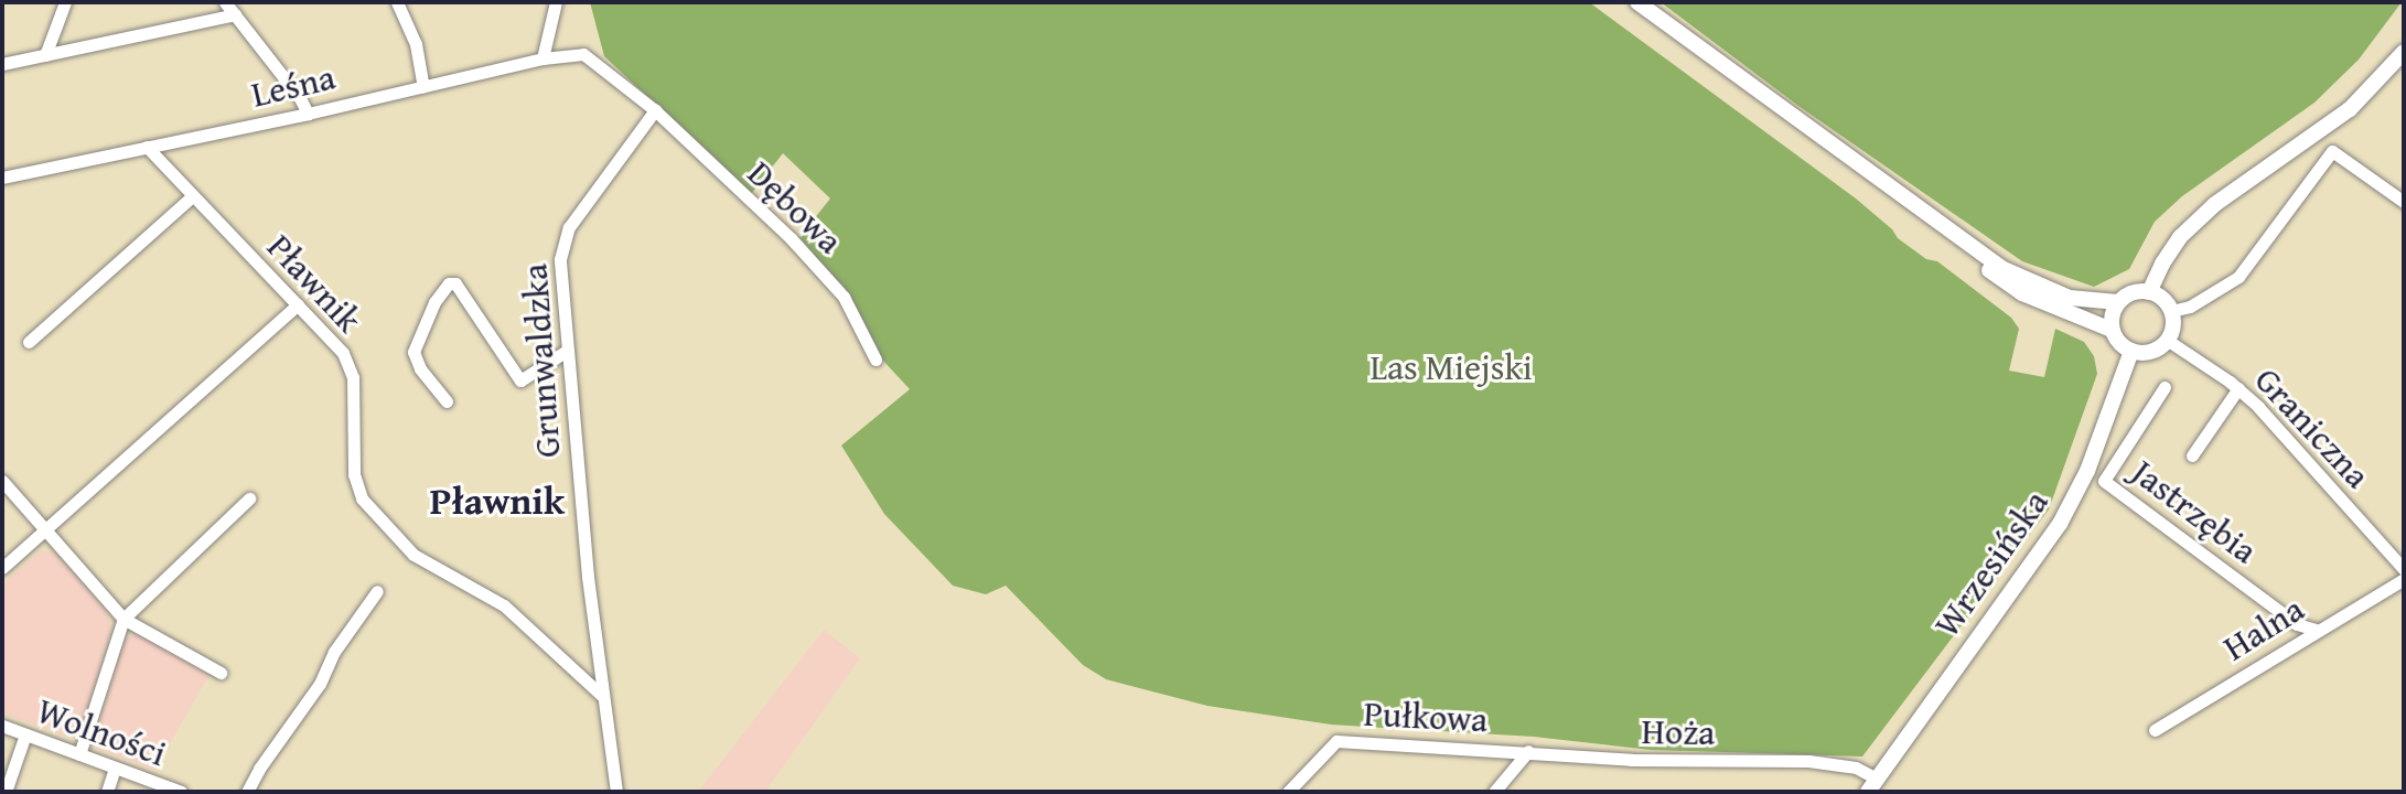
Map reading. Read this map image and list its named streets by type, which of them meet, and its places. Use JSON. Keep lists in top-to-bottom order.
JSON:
{
  "streets": {
    "main road": ["Wrzesińska"],
    "street": [
      "Leśna",
      "Dębowa",
      "Pławnik",
      "Grunwaldzka",
      "Graniczna",
      "Jastrzębia",
      "Halna",
      "Pułkowa",
      "Wolności",
      "Hoża"
    ]
  },
  "crossings": [
    ["Leśna", "Dębowa"],
    ["Leśna", "Pławnik"],
    ["Dębowa", "Grunwaldzka"],
    ["Pławnik", "Grunwaldzka"],
    ["Graniczna", "Wrzesińska"],
    ["Jastrzębia", "Halna"],
    ["Wrzesińska", "Hoża"],
    ["Pułkowa", "Hoża"]
  ],
  "districts": ["Pławnik"],
  "parks": ["Las Miejski"]
}
